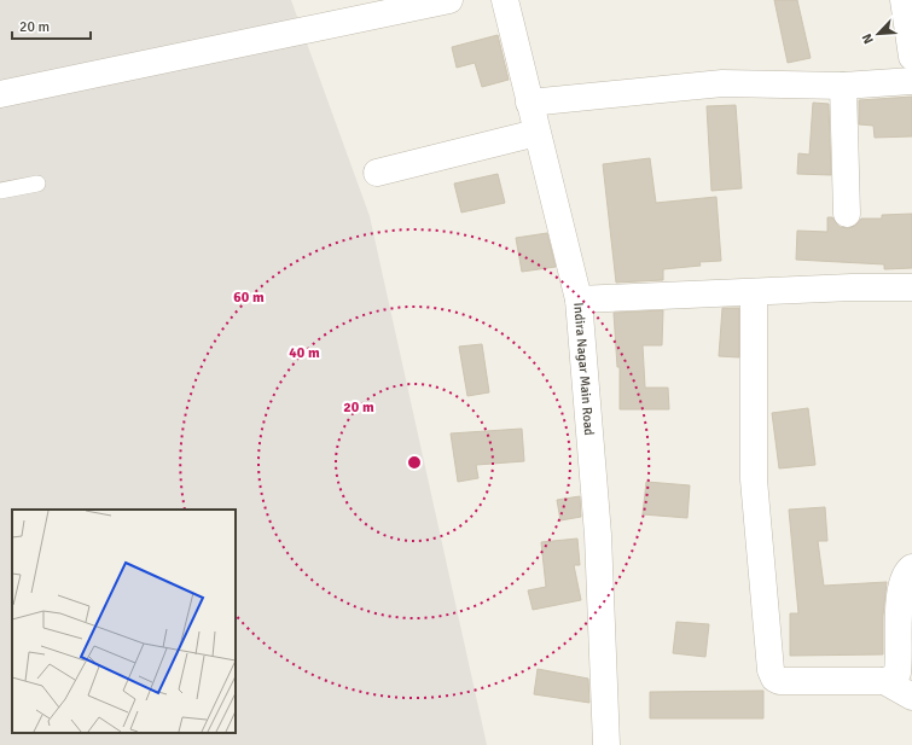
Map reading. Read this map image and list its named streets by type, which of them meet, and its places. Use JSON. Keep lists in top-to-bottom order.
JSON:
{
  "streets": {
    "street": ["Indira Nagar Main Road"]
  },
  "scale_bar": "20 m",
  "north": "bottom left",
  "rings": ["60 m", "40 m", "20 m"]
}
